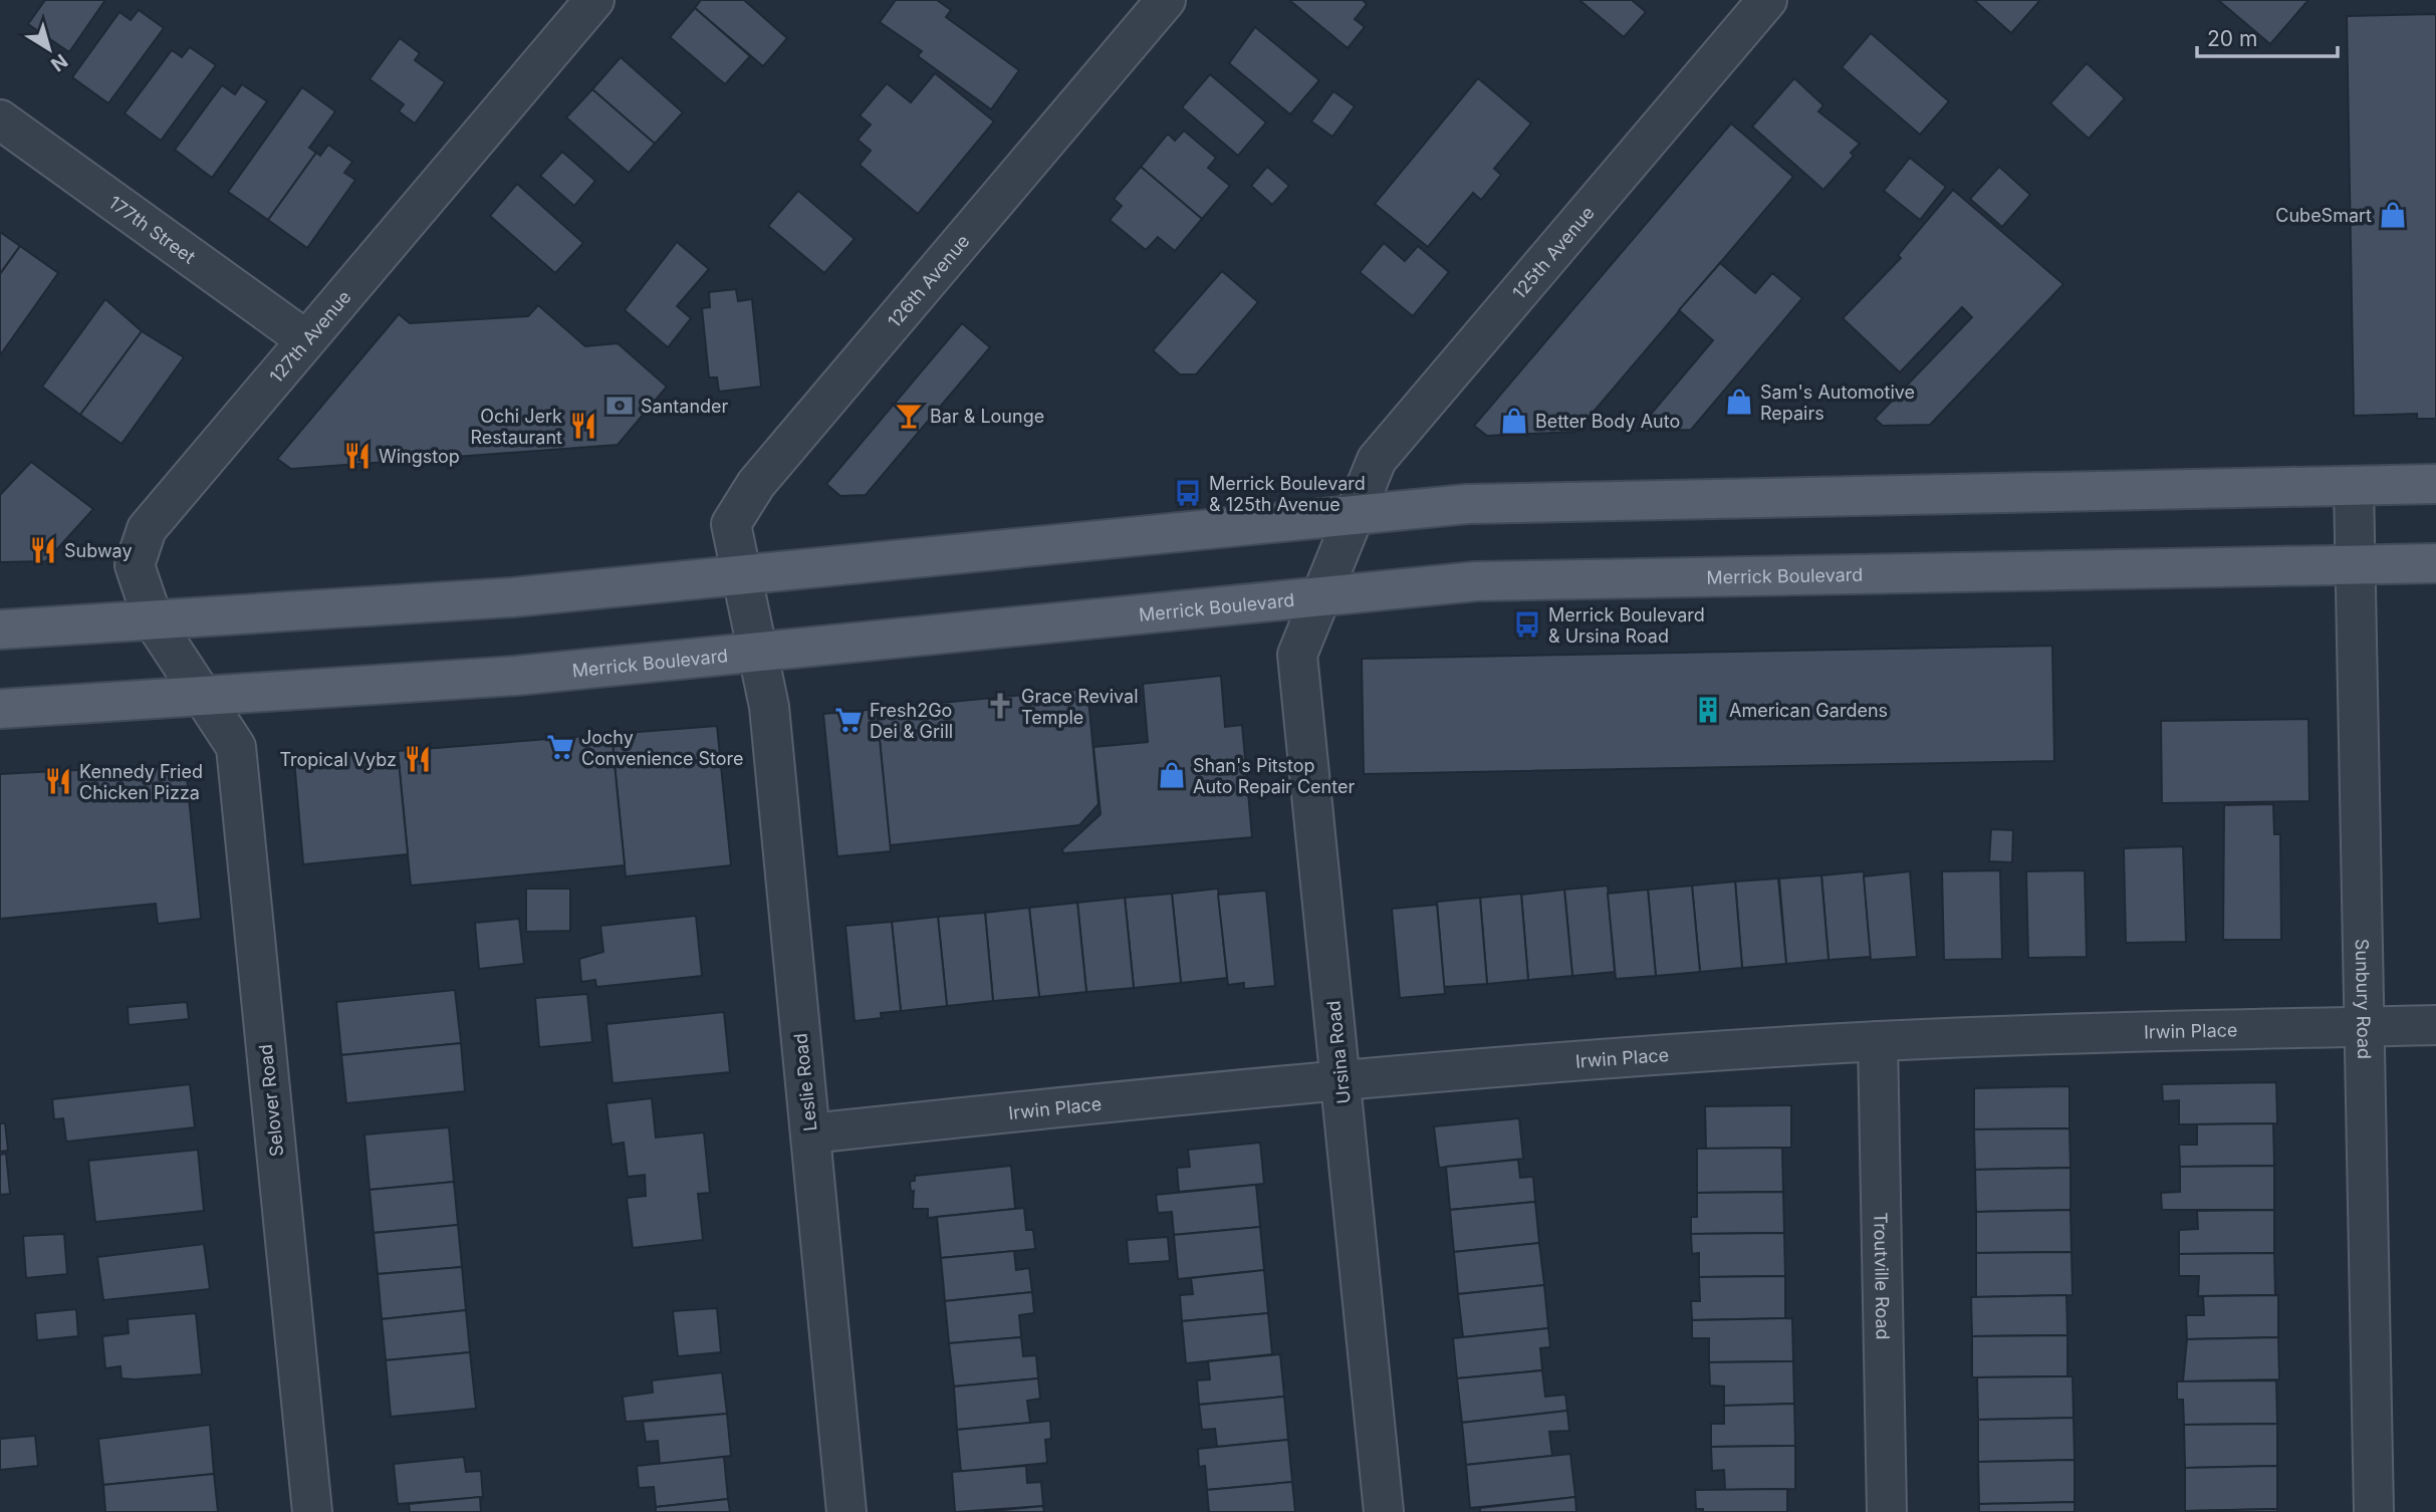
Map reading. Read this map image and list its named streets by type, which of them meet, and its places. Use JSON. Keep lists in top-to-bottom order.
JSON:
{
  "streets": {
    "main road": ["Merrick Boulevard"],
    "street": [
      "177th Street",
      "125th Avenue",
      "126th Avenue",
      "127th Avenue",
      "Sunbury Road",
      "Irwin Place",
      "Ursina Road",
      "Leslie Road",
      "Selover Road",
      "Troutville Road"
    ]
  },
  "crossings": [
    ["177th Street", "127th Avenue"],
    ["125th Avenue", "Merrick Boulevard"],
    ["125th Avenue", "Ursina Road"],
    ["126th Avenue", "Merrick Boulevard"],
    ["126th Avenue", "Leslie Road"],
    ["127th Avenue", "Merrick Boulevard"],
    ["127th Avenue", "Selover Road"],
    ["Merrick Boulevard", "Sunbury Road"],
    ["Merrick Boulevard", "Ursina Road"],
    ["Merrick Boulevard", "Leslie Road"],
    ["Merrick Boulevard", "Selover Road"],
    ["Sunbury Road", "Irwin Place"],
    ["Irwin Place", "Ursina Road"],
    ["Irwin Place", "Leslie Road"],
    ["Irwin Place", "Troutville Road"]
  ],
  "places": {
    "shop": [
      "CubeSmart",
      "Sam's Automotive Repairs",
      "Better Body Auto",
      "Shan's Pitstop Auto Repair Center"
    ],
    "bank": ["Santander"],
    "bar": ["Bar & Lounge"],
    "restaurant": [
      "Ochi Jerk Restaurant",
      "Wingstop",
      "Subway",
      "Tropical Vybz",
      "Kennedy Fried Chicken Pizza"
    ],
    "bus stop": ["Merrick Boulevard & 125th Avenue", "Merrick Boulevard & Ursina Road"],
    "church": ["Grace Revival Temple"],
    "building": ["American Gardens"],
    "supermarket": ["Fresh2Go Dei & Grill", "Jochy Convenience Store"]
  },
  "scale_bar": "20 m",
  "north": "bottom right"
}
